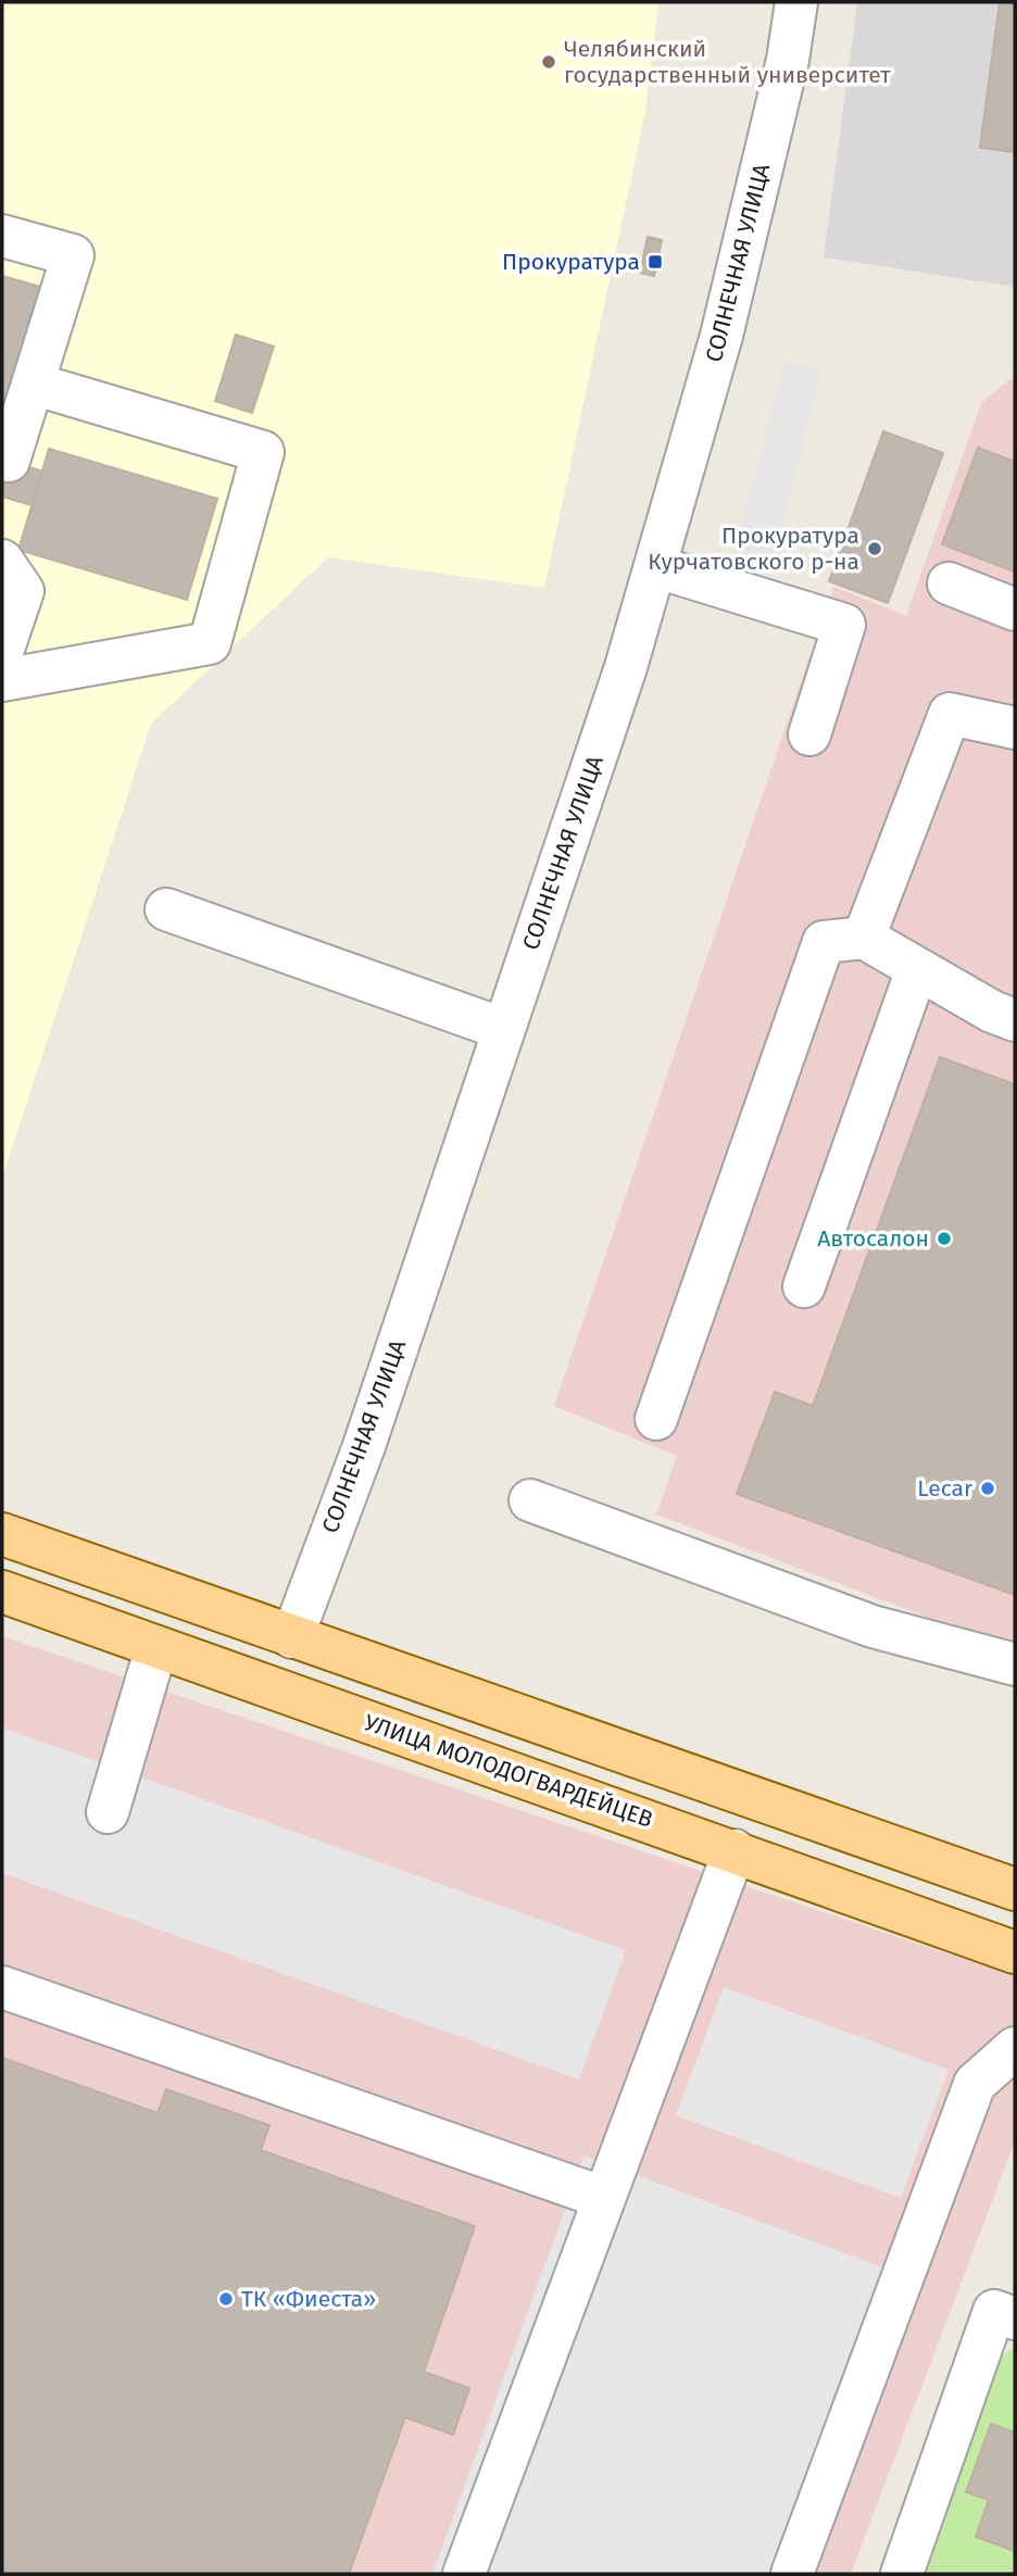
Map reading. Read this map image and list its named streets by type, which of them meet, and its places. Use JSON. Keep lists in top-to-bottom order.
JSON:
{
  "streets": {
    "main road": ["СОЛНЕЧНАЯ УЛИЦА", "УЛИЦА МОЛОДОГВАРДЕЙЦЕВ"]
  },
  "crossings": [
    ["СОЛНЕЧНАЯ УЛИЦА", "УЛИЦА МОЛОДОГВАРДЕЙЦЕВ"]
  ],
  "places": {
    "other": [
      "Челябинский государственный университет",
      "Прокуратура Курчатовского р-на",
      "Автосалон",
      "Lecar",
      "ТК «Фиеста»"
    ],
    "transit": ["Прокуратура"]
  }
}
